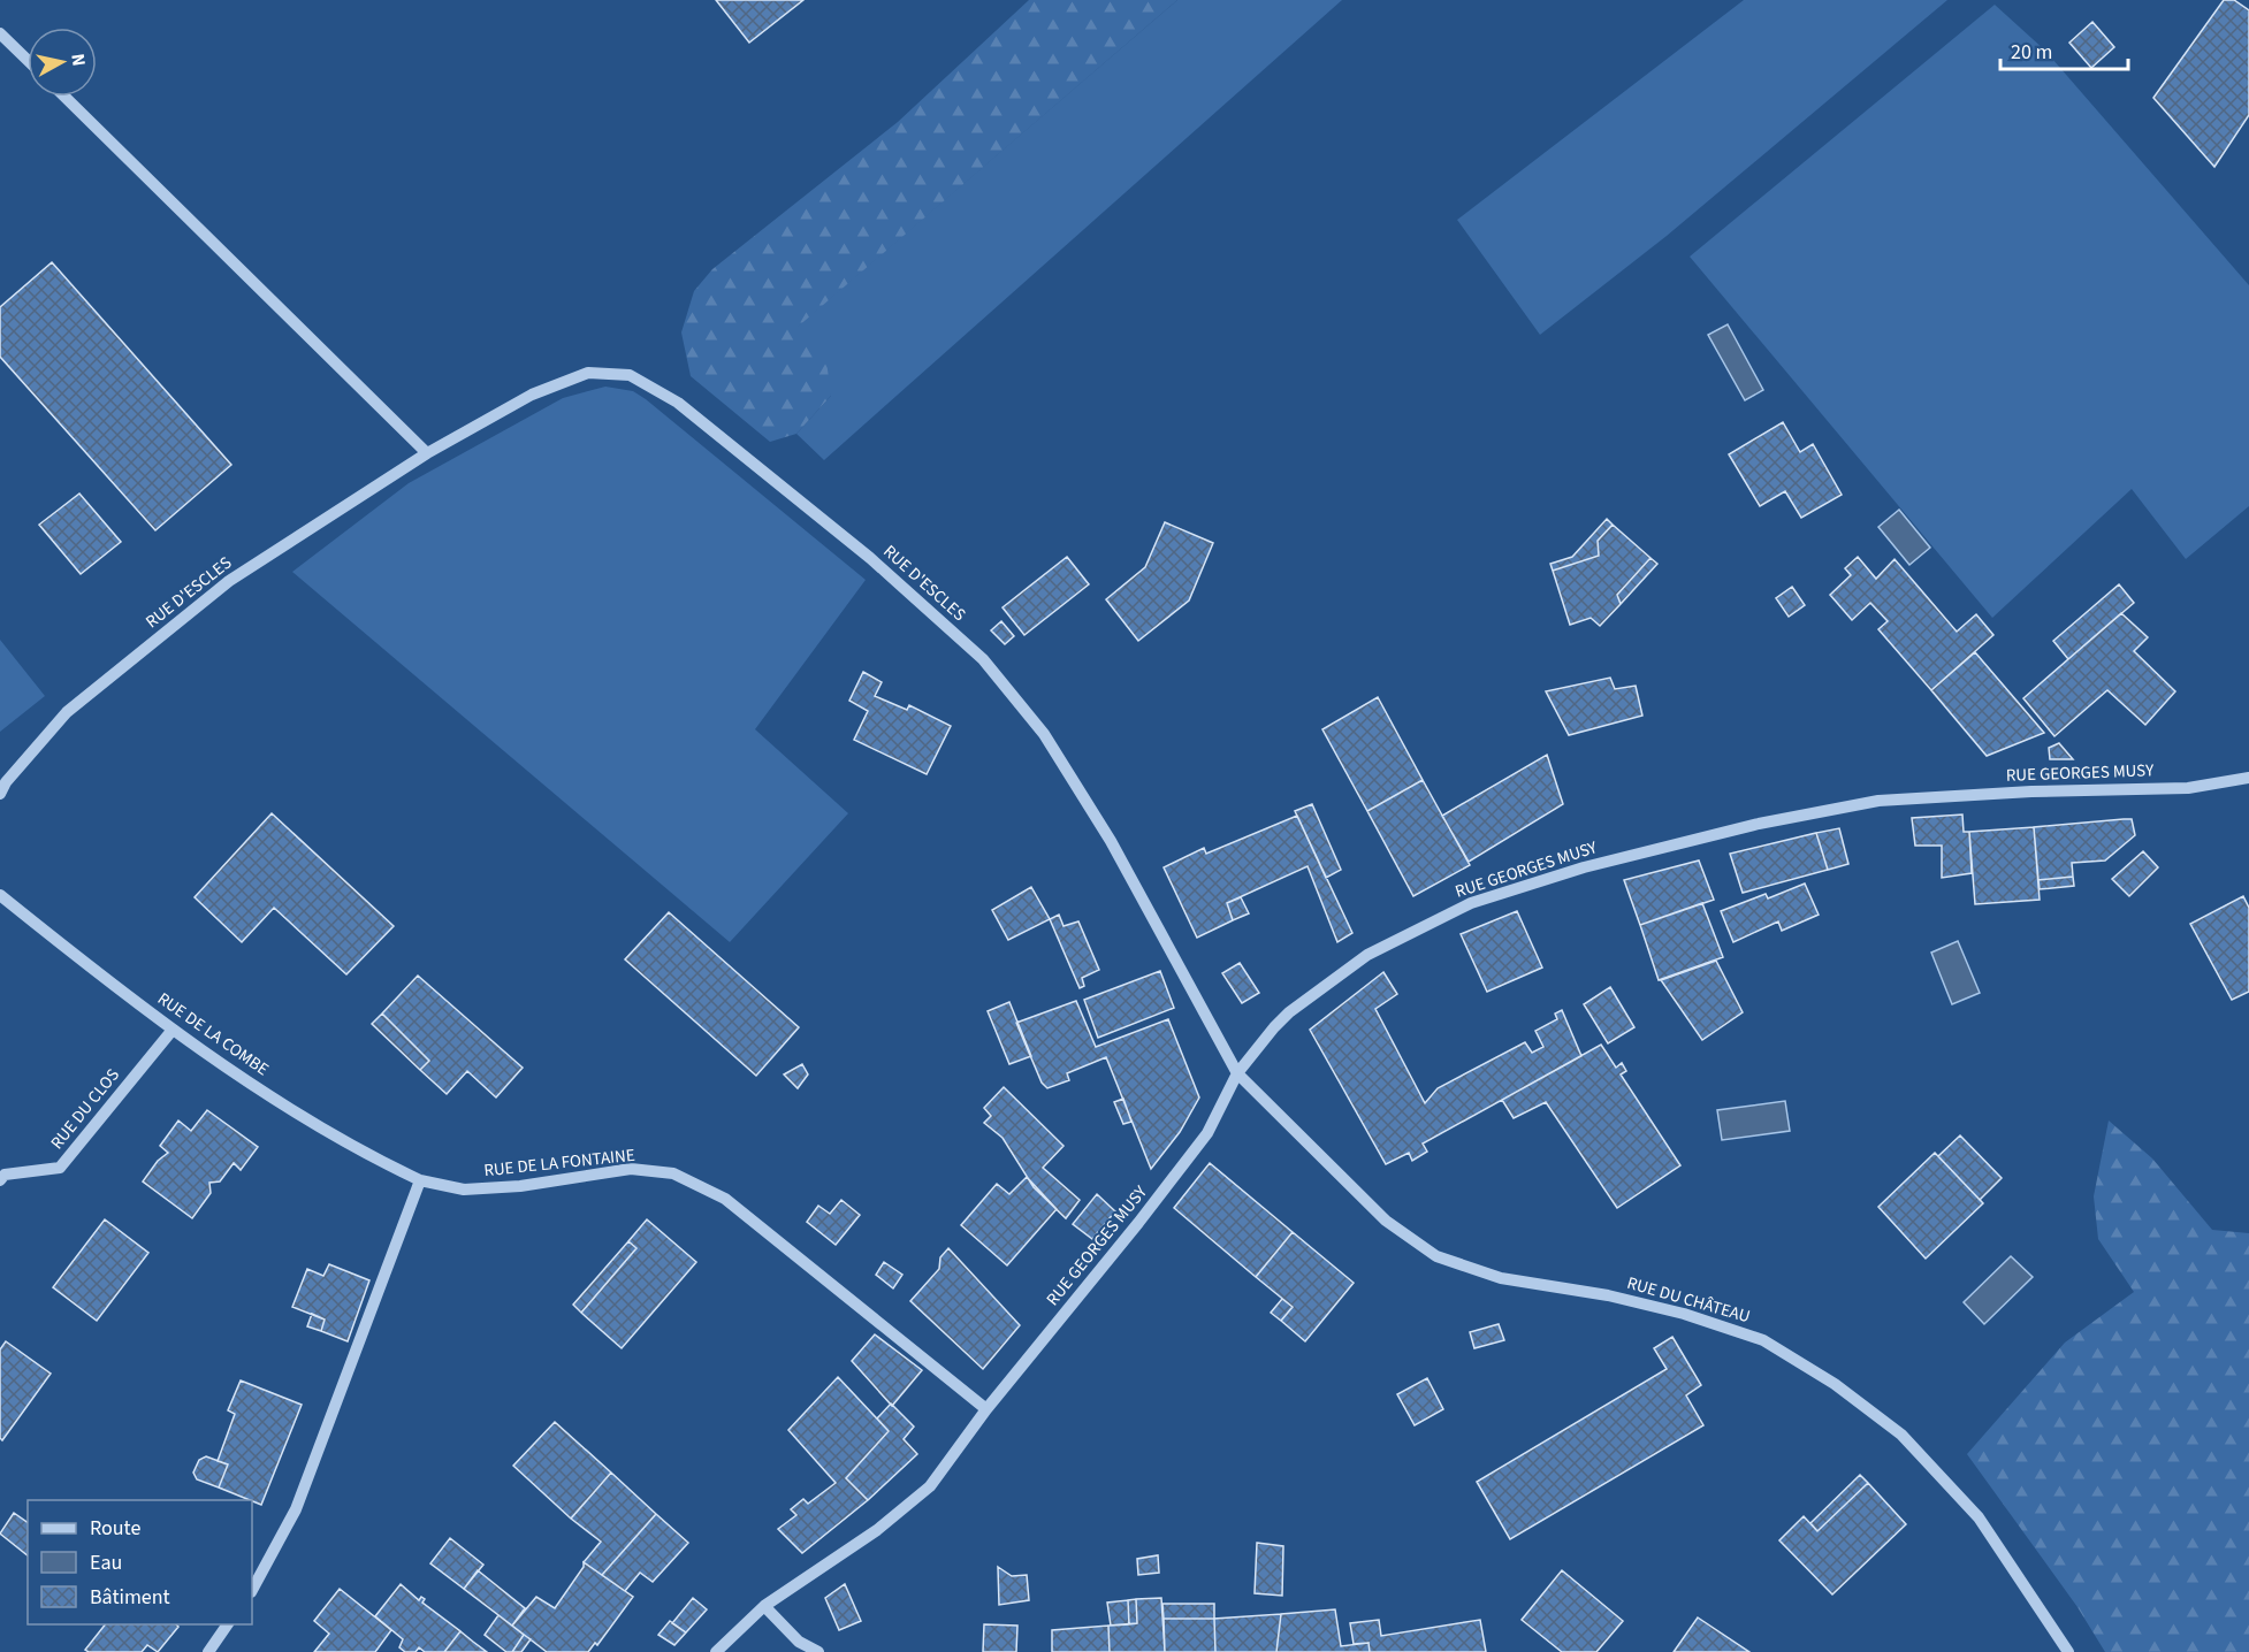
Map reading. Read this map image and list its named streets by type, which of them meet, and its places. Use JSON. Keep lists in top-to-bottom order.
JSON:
{
  "streets": {
    "street": [
      "RUE D'ESCLES",
      "RUE GEORGES MUSY",
      "RUE DE LA COMBE",
      "RUE DU CLOS",
      "RUE DE LA FONTAINE",
      "RUE DU CHÂTEAU"
    ]
  },
  "crossings": [
    ["RUE D'ESCLES", "RUE GEORGES MUSY"],
    ["RUE D'ESCLES", "RUE DU CHÂTEAU"],
    ["RUE GEORGES MUSY", "RUE DE LA FONTAINE"],
    ["RUE GEORGES MUSY", "RUE DU CHÂTEAU"],
    ["RUE DE LA COMBE", "RUE DU CLOS"],
    ["RUE DE LA COMBE", "RUE DE LA FONTAINE"]
  ],
  "legend": ["Route", "Eau", "Bâtiment"],
  "scale_bar": "20 m",
  "north": "right"
}
